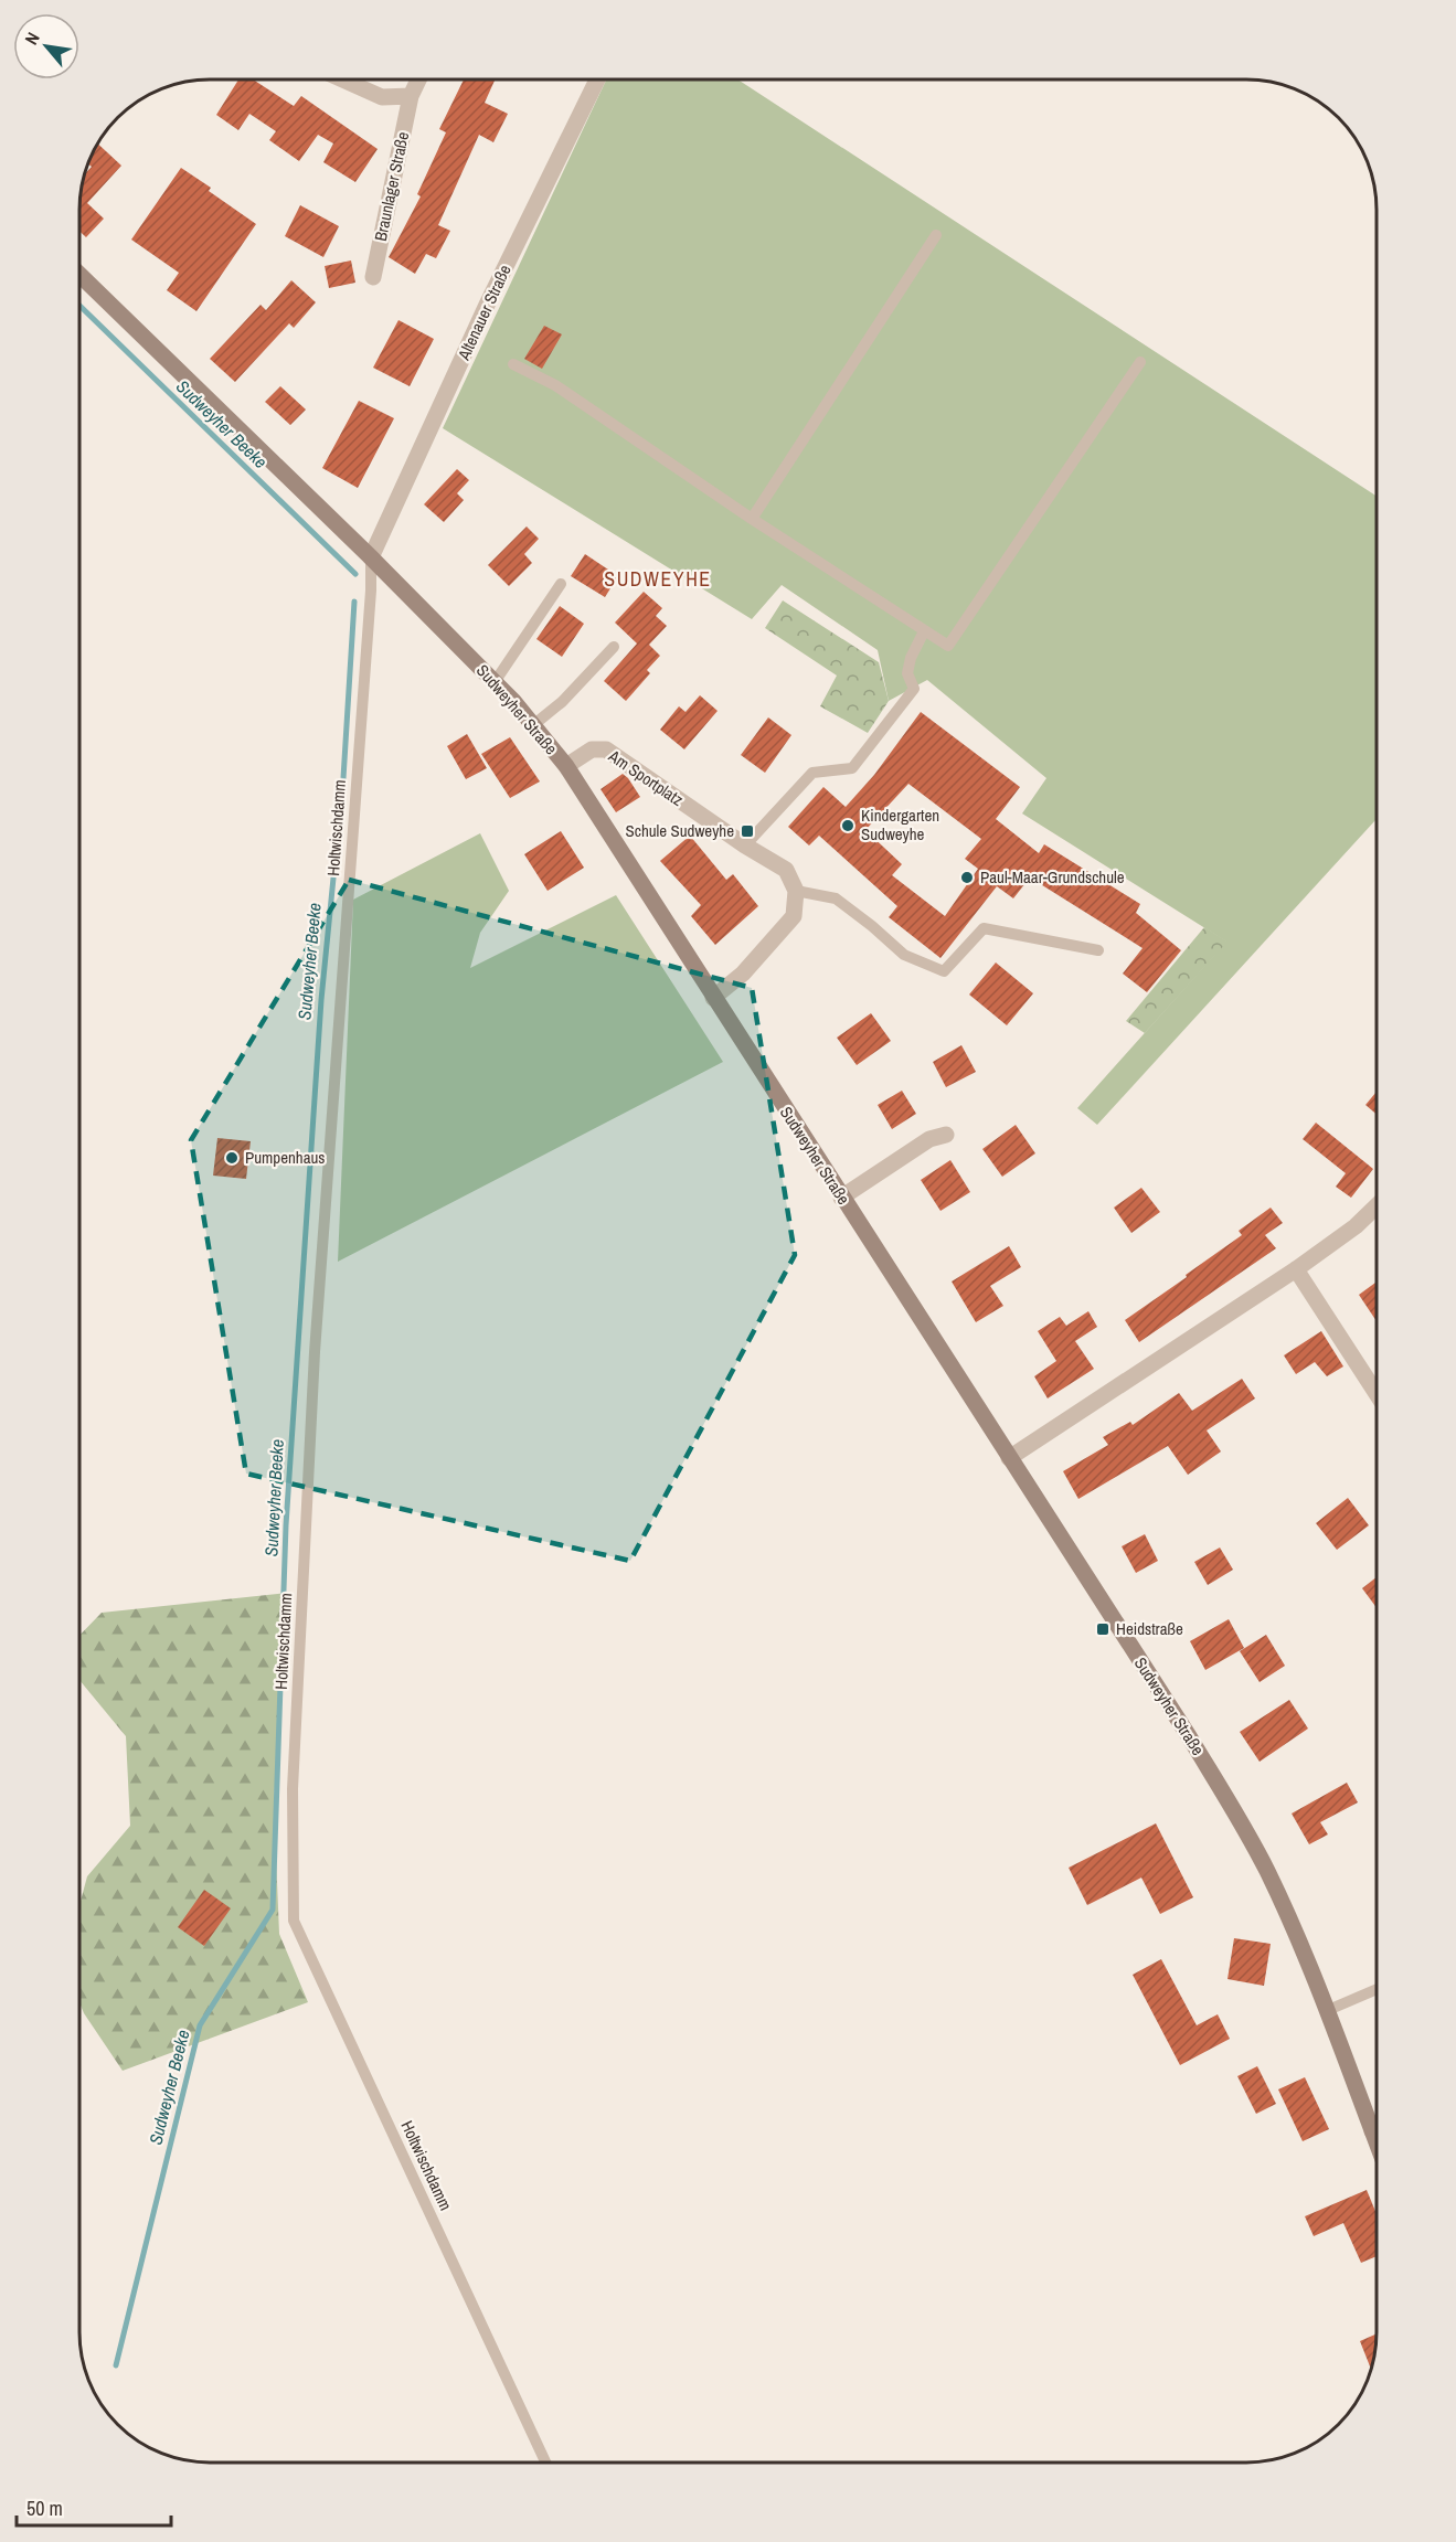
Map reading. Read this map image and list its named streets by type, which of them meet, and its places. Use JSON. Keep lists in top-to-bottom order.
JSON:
{
  "streets": {
    "main road": ["Sudweyher Straße"],
    "street": ["Braunlager Straße", "Altenauer Straße", "Am Sportplatz"],
    "lane": ["Holtwischdamm"]
  },
  "crossings": [
    ["Altenauer Straße", "Sudweyher Straße"],
    ["Altenauer Straße", "Holtwischdamm"],
    ["Sudweyher Straße", "Am Sportplatz"],
    ["Sudweyher Straße", "Holtwischdamm"]
  ],
  "districts": ["SUDWEYHE"],
  "water": ["Sudweyher Beeke"],
  "places": {
    "other": ["Kindergarten Sudweyhe", "Paul-Maar-Grundschule", "Pumpenhaus"],
    "transit": ["Schule Sudweyhe", "Heidstraße"]
  },
  "scale_bar": "50 m",
  "north": "top left"
}
